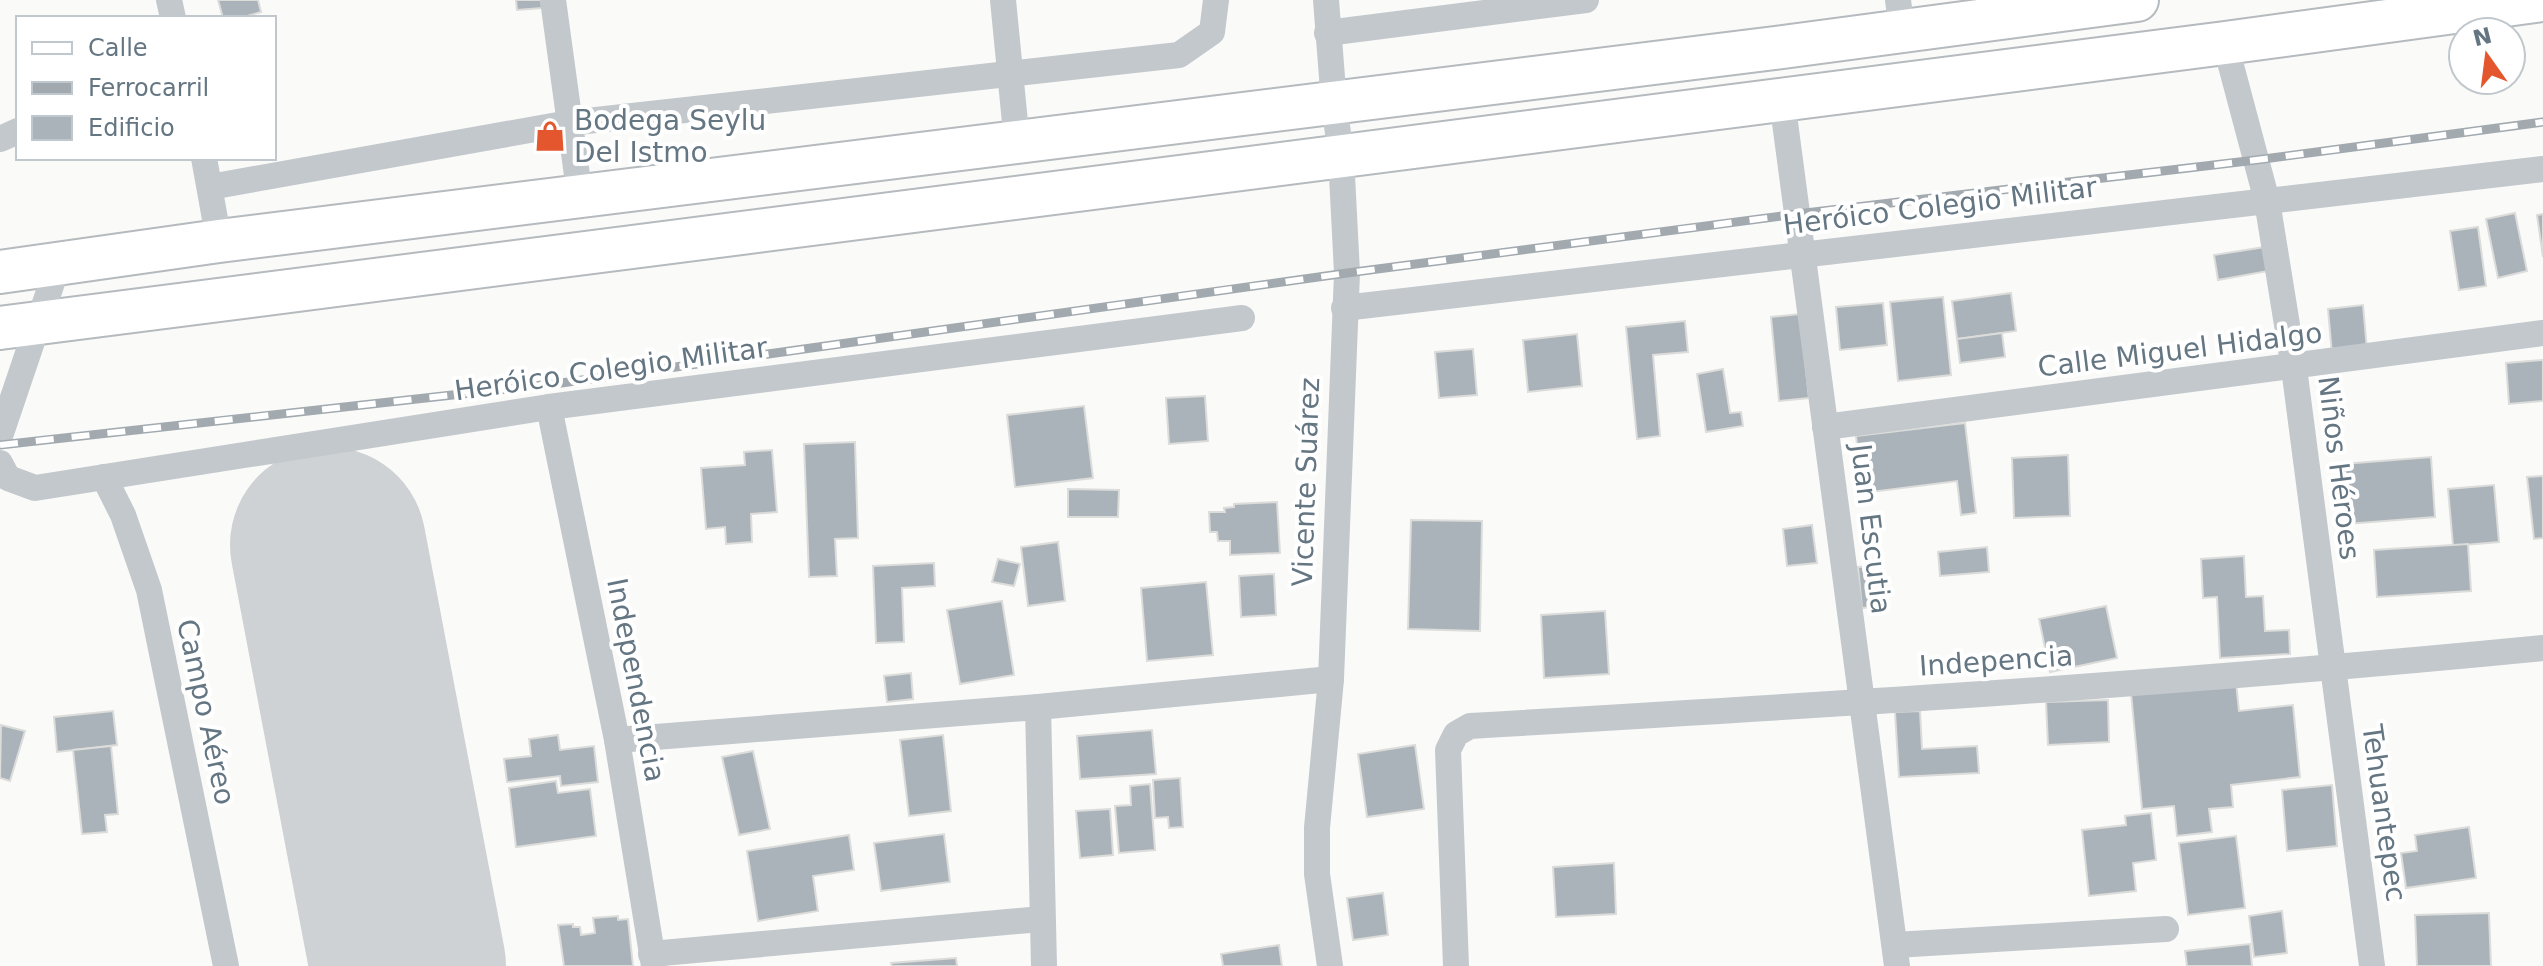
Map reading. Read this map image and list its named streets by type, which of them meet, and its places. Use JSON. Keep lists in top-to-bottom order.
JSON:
{
  "streets": {
    "street": [
      "Heróico Colegio Militar",
      "Calle Miguel Hidalgo",
      "Niños Héroes",
      "Vicente Suárez",
      "Juan Escutia",
      "Indepencia",
      "Independencia",
      "Campo Aéreo",
      "Tehuantepec"
    ]
  },
  "crossings": [
    ["Heróico Colegio Militar", "Niños Héroes"],
    ["Heróico Colegio Militar", "Vicente Suárez"],
    ["Heróico Colegio Militar", "Juan Escutia"],
    ["Heróico Colegio Militar", "Independencia"],
    ["Heróico Colegio Militar", "Campo Aéreo"],
    ["Calle Miguel Hidalgo", "Niños Héroes"],
    ["Calle Miguel Hidalgo", "Juan Escutia"],
    ["Niños Héroes", "Indepencia"],
    ["Niños Héroes", "Tehuantepec"],
    ["Juan Escutia", "Indepencia"],
    ["Indepencia", "Tehuantepec"]
  ],
  "places": {
    "shop": ["Bodega Seylu Del Istmo"]
  },
  "legend": ["Calle", "Ferrocarril", "Edificio"],
  "north": "top"
}
